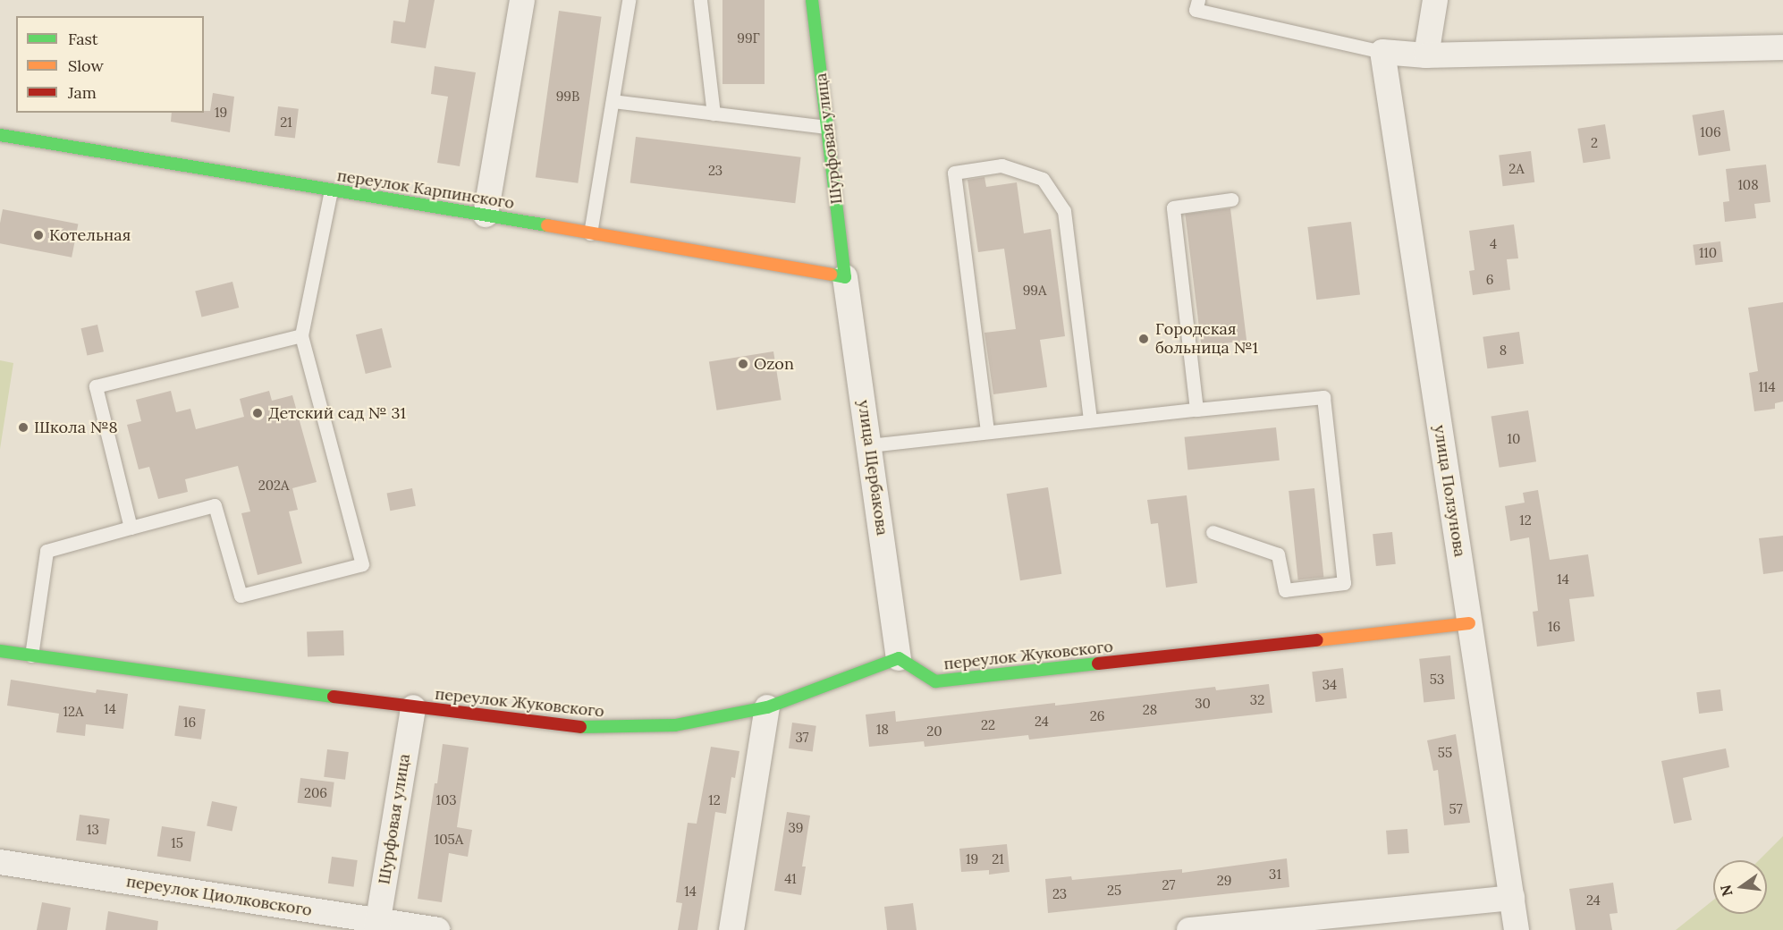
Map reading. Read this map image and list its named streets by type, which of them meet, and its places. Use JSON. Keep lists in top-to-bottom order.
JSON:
{
  "streets": {
    "street": [
      "Шурфовая улица",
      "переулок Карпинского",
      "улица Щербакова",
      "улица Ползунова",
      "переулок Жуковского",
      "переулок Циолковского"
    ]
  },
  "crossings": [
    ["Шурфовая улица", "переулок Карпинского"],
    ["Шурфовая улица", "улица Щербакова"],
    ["Шурфовая улица", "переулок Жуковского"],
    ["Шурфовая улица", "переулок Циолковского"],
    ["переулок Карпинского", "улица Щербакова"],
    ["улица Щербакова", "переулок Жуковского"],
    ["улица Ползунова", "переулок Жуковского"]
  ],
  "places": [
    "Котельная",
    "Городская больница №1",
    "Ozon",
    "Детский сад № 31",
    "Школа №8"
  ],
  "house_numbers": [
    "99Г",
    "99В",
    "19",
    "21",
    "106",
    "2",
    "2А",
    "23",
    "108",
    "4",
    "110",
    "6",
    "99А",
    "8",
    "114",
    "10",
    "202А",
    "12",
    "14",
    "16",
    "53",
    "34",
    "32",
    "30",
    "14",
    "28",
    "12А",
    "26",
    "24",
    "16",
    "22",
    "18",
    "20",
    "37",
    "55",
    "206",
    "103",
    "12",
    "57",
    "39",
    "13",
    "105А",
    "15",
    "19",
    "21",
    "31",
    "41",
    "29",
    "27",
    "25",
    "14",
    "23",
    "24"
  ],
  "legend": ["Fast", "Slow", "Jam"],
  "north": "left"
}
